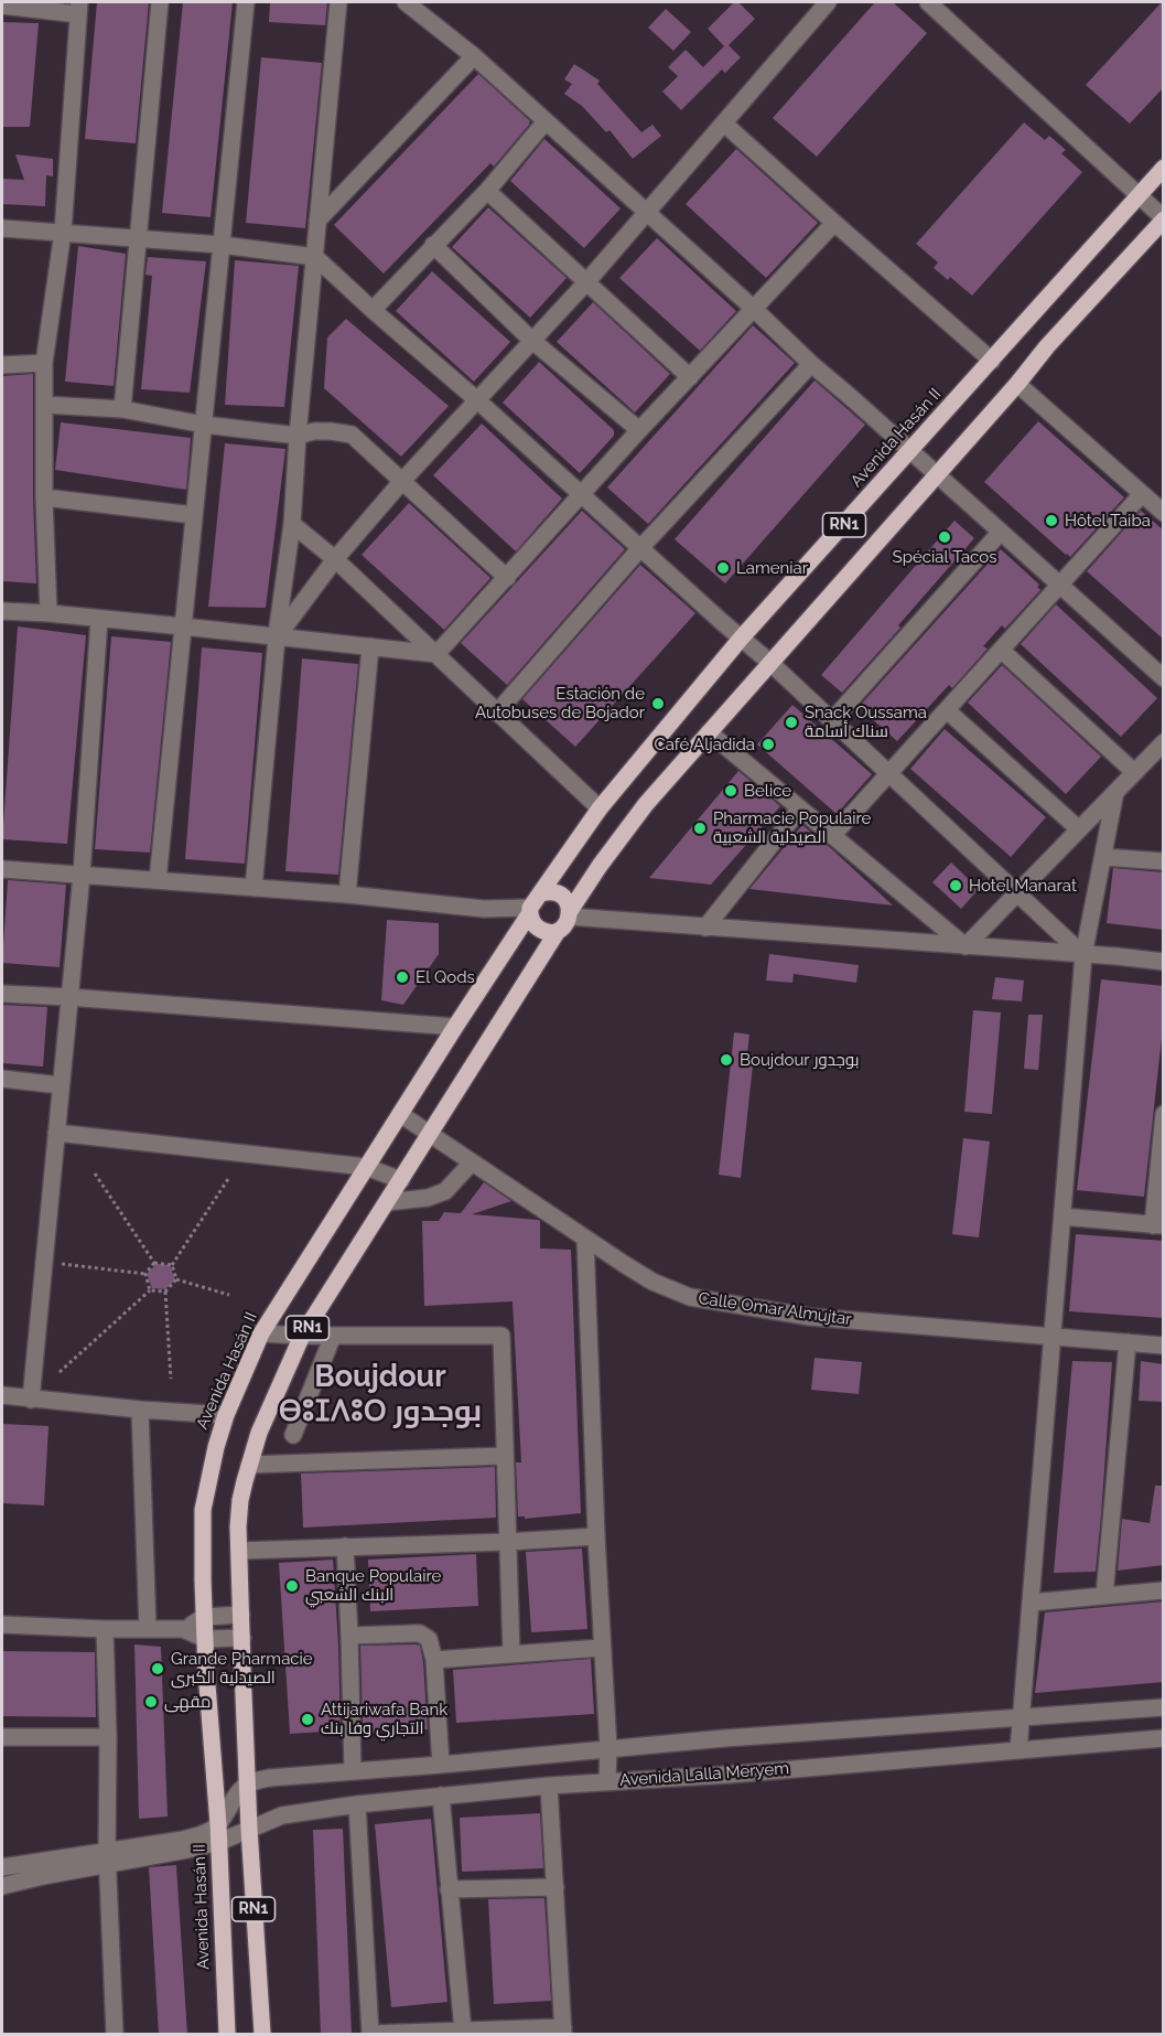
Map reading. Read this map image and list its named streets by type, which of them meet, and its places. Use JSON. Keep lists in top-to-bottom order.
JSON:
{
  "streets": {
    "main road": ["Avenida Hasán II", "RN1"],
    "street": ["Calle Omar Almujtar", "Avenida Lalla Meryem"]
  },
  "crossings": [
    ["Avenida Hasán II", "RN1"],
    ["Avenida Hasán II", "Calle Omar Almujtar"],
    ["Avenida Hasán II", "Avenida Lalla Meryem"],
    ["RN1", "Calle Omar Almujtar"],
    ["RN1", "Avenida Lalla Meryem"]
  ],
  "districts": ["Boujdour ⴱⵓⵊⴷⵓⵔ بوجدور"],
  "places": [
    "Hôtel Taiba",
    "Spécial Tacos",
    "Lameniar",
    "Estación de Autobuses de Bojador",
    "Snack Oussama سناك أسامة",
    "Café Aljadida",
    "Belice",
    "Pharmacie Populaire الصيدلية الشعبية",
    "Hotel Manarat",
    "El Qods",
    "Boujdour بوجدور",
    "Banque Populaire البنك الشعبي",
    "Grande Pharmacie الصيدلية الكبرى",
    "مقهى",
    "Attijariwafa Bank التجاري وفا بنك"
  ]
}
